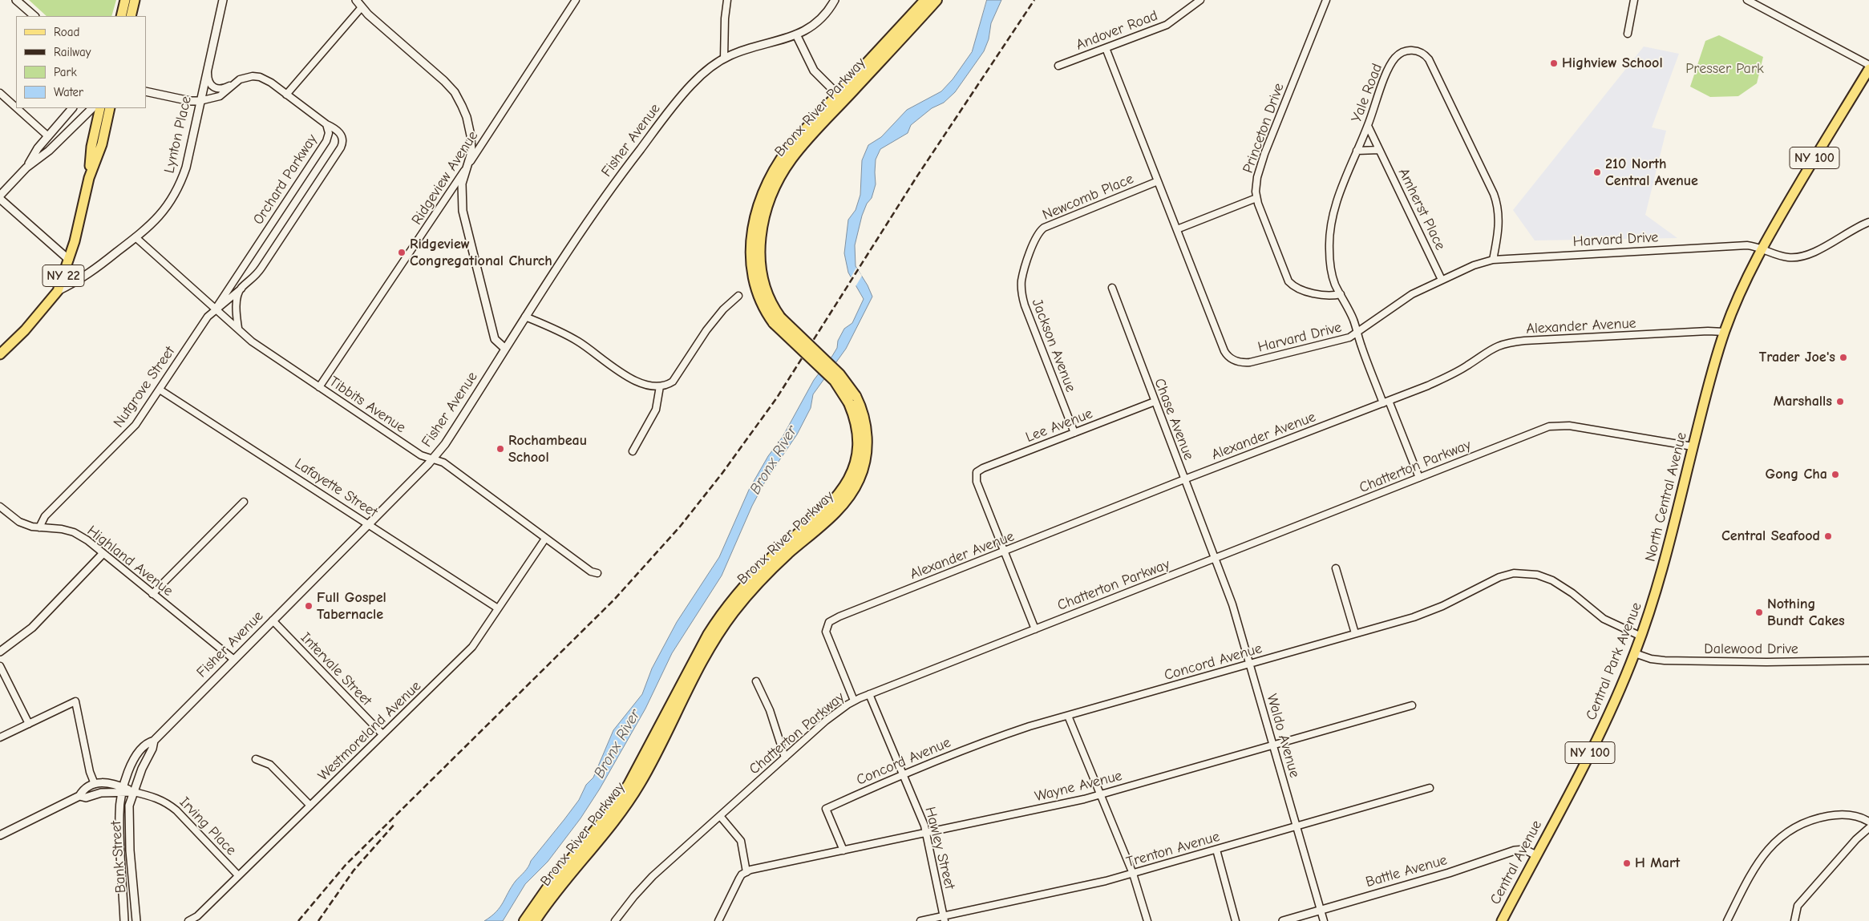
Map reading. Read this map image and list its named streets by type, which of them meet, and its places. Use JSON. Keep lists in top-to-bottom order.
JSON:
{
  "streets": {
    "highway": ["Bronx River Parkway"],
    "main road": [
      "NY 100",
      "NY 22",
      "North Central Avenue",
      "Central Park Avenue",
      "Central Avenue"
    ],
    "street": [
      "Andover Road",
      "Yale Road",
      "Princeton Drive",
      "Lynton Place",
      "Fisher Avenue",
      "Ridgeview Avenue",
      "Orchard Parkway",
      "Newcomb Place",
      "Amherst Place",
      "Harvard Drive",
      "Alexander Avenue",
      "Jackson Avenue",
      "Nutgrove Street",
      "Tibbits Avenue",
      "Chase Avenue",
      "Lee Avenue",
      "Chatterton Parkway",
      "Lafayette Street",
      "Highland Avenue",
      "Dalewood Drive",
      "Concord Avenue",
      "Intervale Street",
      "Westmoreland Avenue",
      "Waldo Avenue",
      "Wayne Avenue",
      "Irving Place",
      "Hawley Street",
      "Trenton Avenue",
      "Bank Street",
      "Battle Avenue"
    ]
  },
  "crossings": [
    ["Andover Road", "Harvard Drive"],
    ["Yale Road", "Princeton Drive"],
    ["Yale Road", "Amherst Place"],
    ["Yale Road", "Harvard Drive"],
    ["Yale Road", "Alexander Avenue"],
    ["Yale Road", "Chatterton Parkway"],
    ["Lynton Place", "NY 22"],
    ["Lynton Place", "Tibbits Avenue"],
    ["Fisher Avenue", "Tibbits Avenue"],
    ["Fisher Avenue", "Lafayette Street"],
    ["Fisher Avenue", "Highland Avenue"],
    ["Fisher Avenue", "Intervale Street"],
    ["Fisher Avenue", "Irving Place"],
    ["Fisher Avenue", "Bank Street"],
    ["NY 100", "Harvard Drive"],
    ["NY 100", "Alexander Avenue"],
    ["NY 100", "North Central Avenue"],
    ["Ridgeview Avenue", "Tibbits Avenue"],
    ["Orchard Parkway", "Nutgrove Street"],
    ["Orchard Parkway", "Tibbits Avenue"],
    ["Newcomb Place", "Harvard Drive"],
    ["Newcomb Place", "Jackson Avenue"],
    ["Amherst Place", "Harvard Drive"],
    ["Alexander Avenue", "Chase Avenue"],
    ["Alexander Avenue", "Lee Avenue"],
    ["Alexander Avenue", "Chatterton Parkway"],
    ["Alexander Avenue", "North Central Avenue"],
    ["Jackson Avenue", "Lee Avenue"],
    ["Nutgrove Street", "Tibbits Avenue"],
    ["Nutgrove Street", "Lafayette Street"],
    ["Nutgrove Street", "Highland Avenue"],
    ["Tibbits Avenue", "Westmoreland Avenue"],
    ["Chase Avenue", "Lee Avenue"],
    ["Chase Avenue", "Chatterton Parkway"],
    ["Chase Avenue", "Waldo Avenue"],
    ["Chatterton Parkway", "North Central Avenue"],
    ["Chatterton Parkway", "Waldo Avenue"],
    ["Chatterton Parkway", "Hawley Street"],
    ["Lafayette Street", "Westmoreland Avenue"],
    ["North Central Avenue", "Central Park Avenue"],
    ["Dalewood Drive", "Central Park Avenue"],
    ["Central Park Avenue", "Concord Avenue"],
    ["Central Park Avenue", "Central Avenue"],
    ["Concord Avenue", "Waldo Avenue"],
    ["Concord Avenue", "Wayne Avenue"],
    ["Concord Avenue", "Hawley Street"],
    ["Intervale Street", "Westmoreland Avenue"],
    ["Westmoreland Avenue", "Irving Place"],
    ["Waldo Avenue", "Wayne Avenue"],
    ["Waldo Avenue", "Trenton Avenue"],
    ["Waldo Avenue", "Battle Avenue"],
    ["Wayne Avenue", "Hawley Street"],
    ["Irving Place", "Bank Street"],
    ["Hawley Street", "Trenton Avenue"],
    ["Central Avenue", "Battle Avenue"]
  ],
  "water": ["Bronx River"],
  "parks": ["Presser Park"],
  "places": [
    "Highview School",
    "210 North Central Avenue",
    "Ridgeview Congregational Church",
    "Trader Joe's",
    "Marshalls",
    "Rochambeau School",
    "Gong Cha",
    "Central Seafood",
    "Full Gospel Tabernacle",
    "Nothing Bundt Cakes",
    "H Mart"
  ],
  "legend": [
    "Road",
    "Railway",
    "Park",
    "Water"
  ]
}
